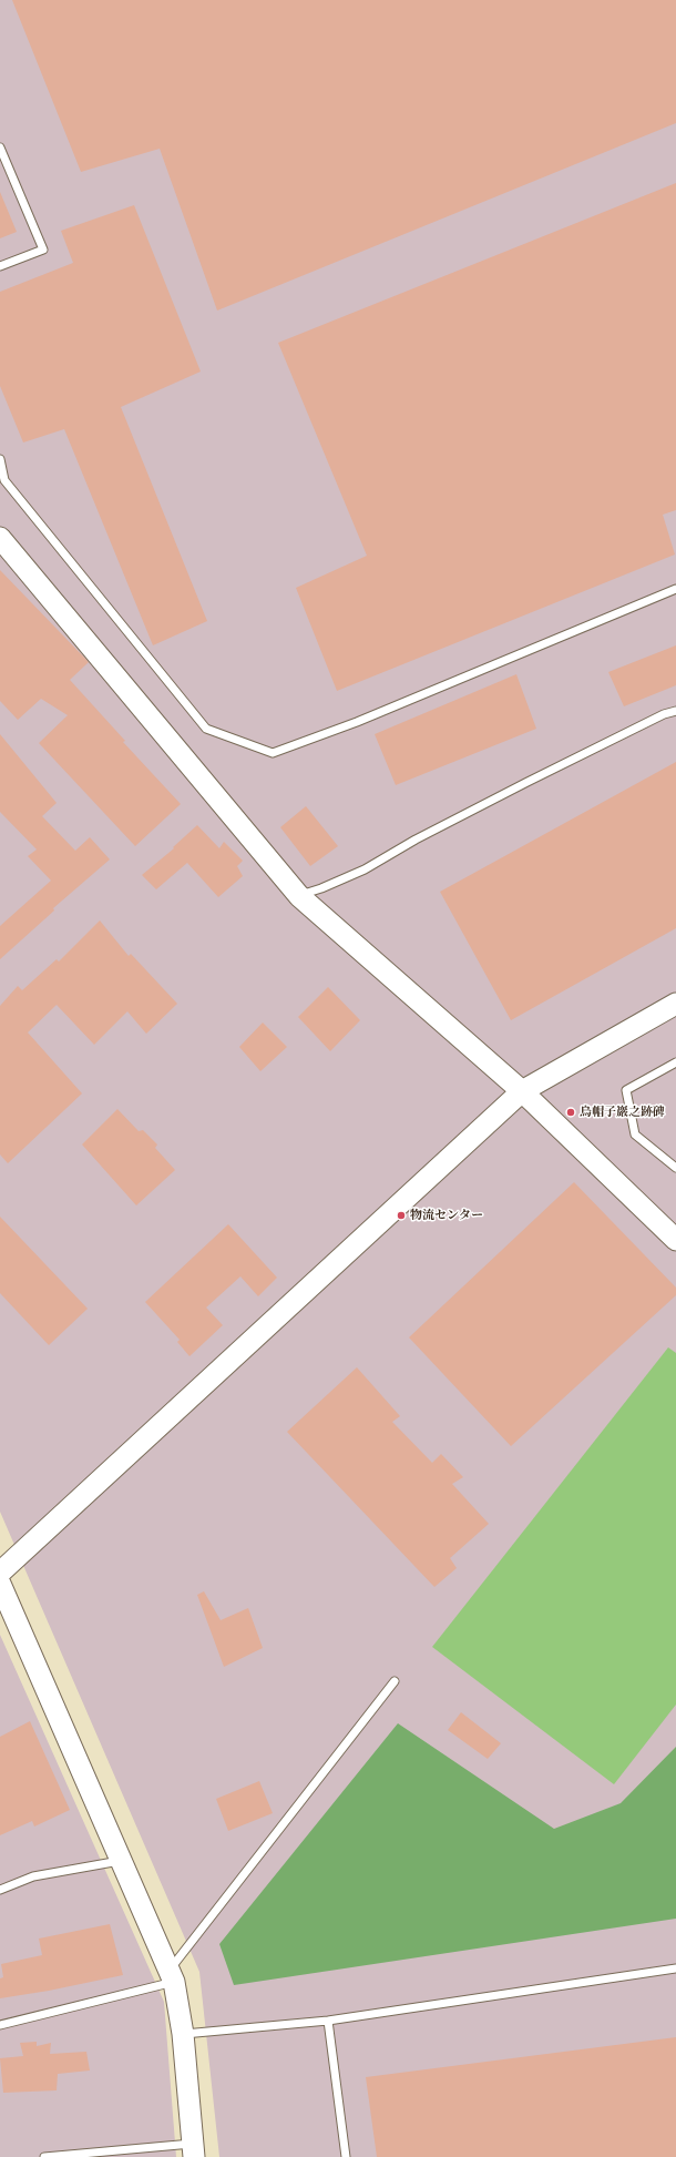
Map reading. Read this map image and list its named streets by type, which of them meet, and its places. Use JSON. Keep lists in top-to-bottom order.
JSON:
{
  "places": ["烏帽子巖之跡碑", "物流センター"]
}
